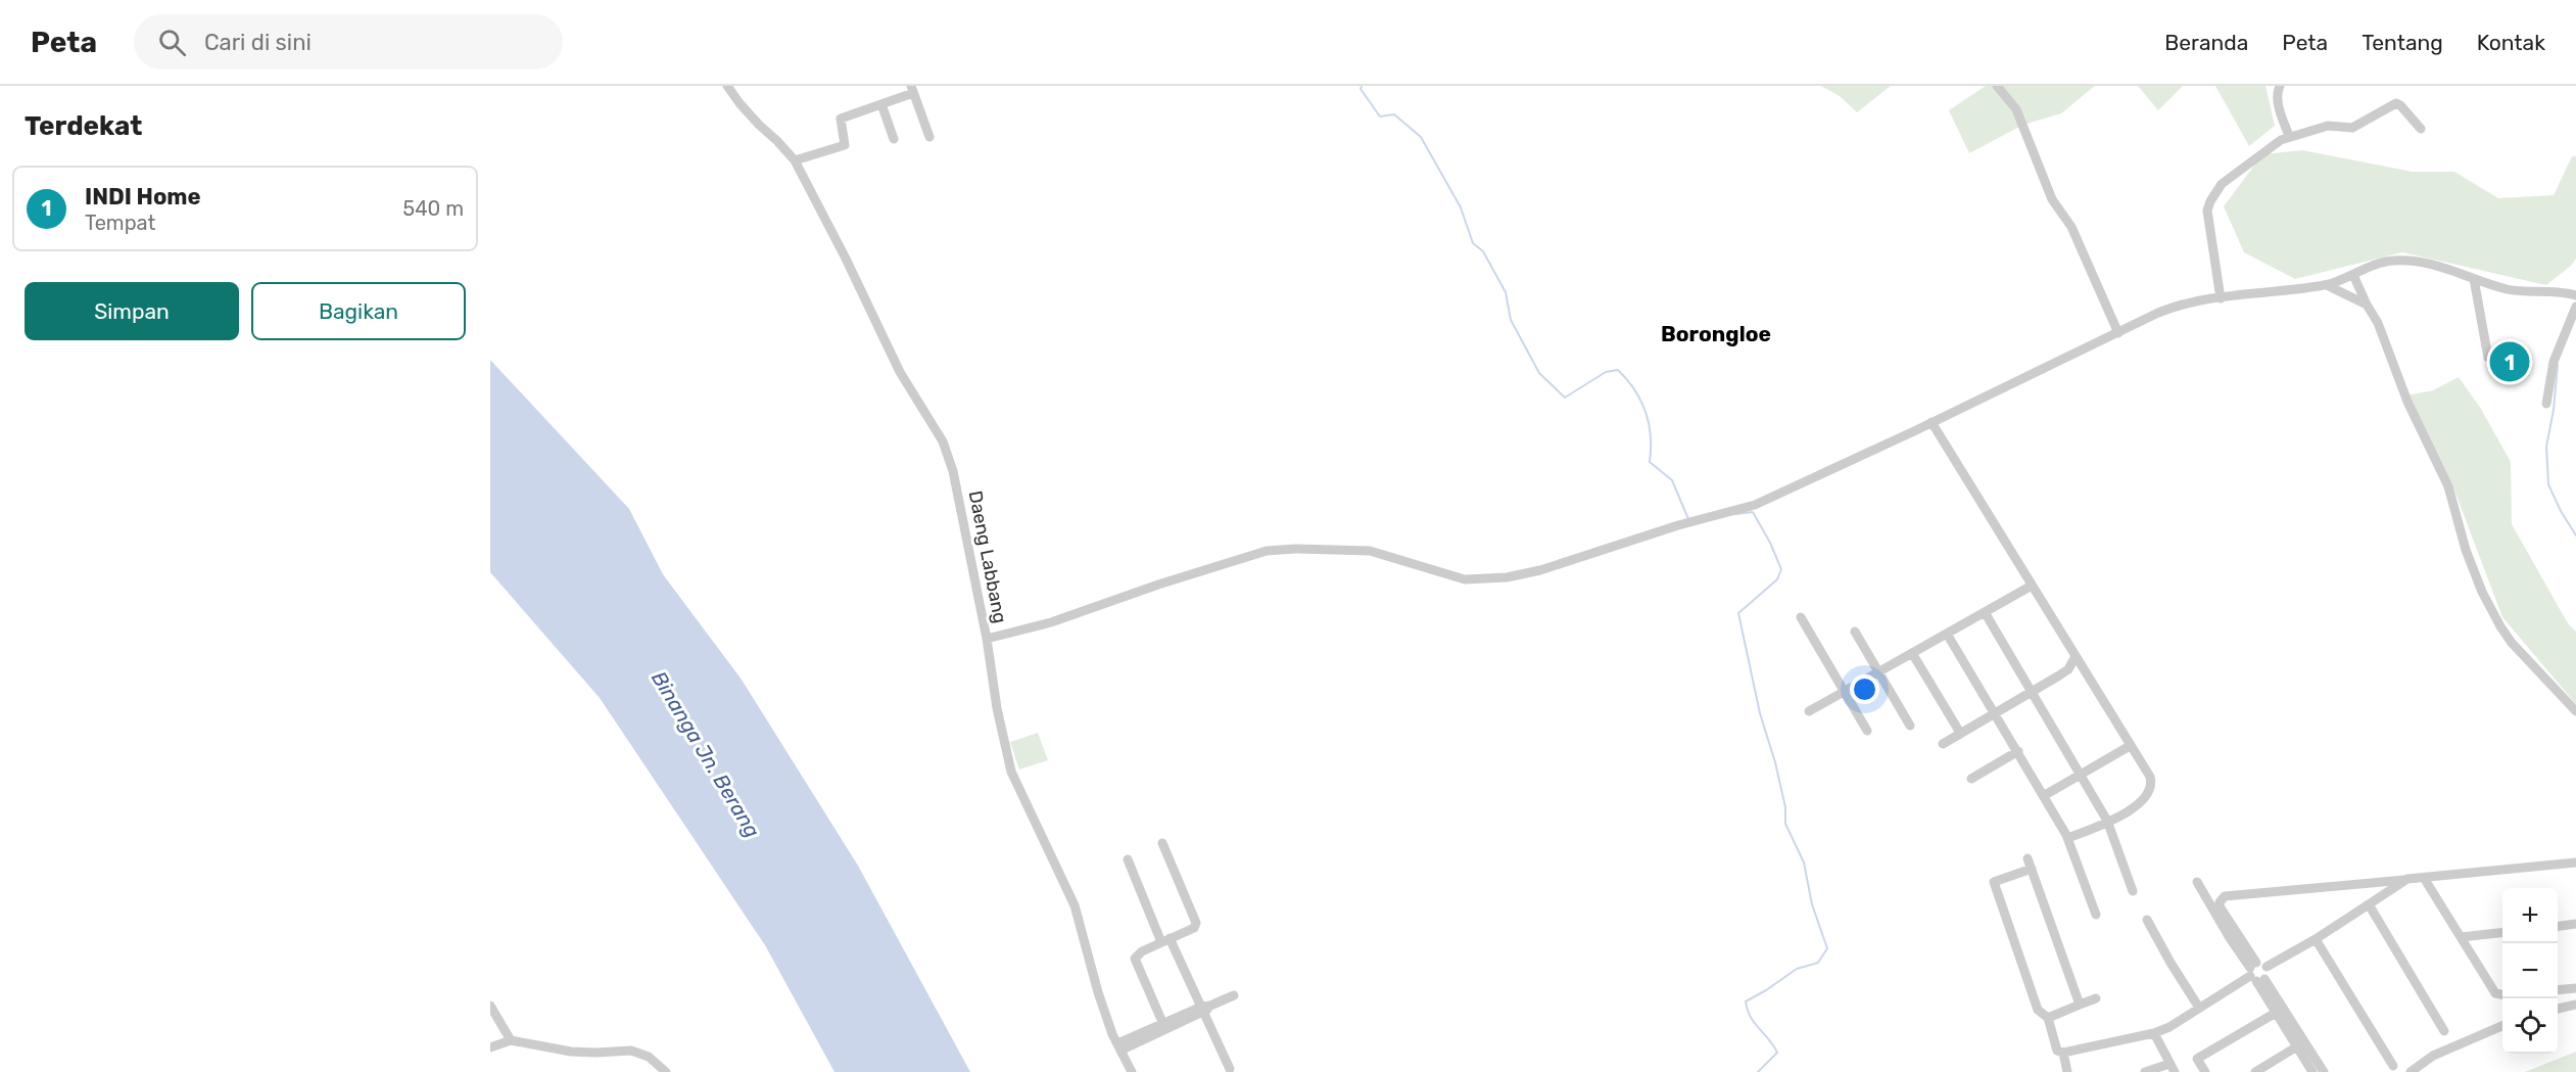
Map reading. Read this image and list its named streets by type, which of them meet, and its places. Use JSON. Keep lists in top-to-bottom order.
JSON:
{
  "streets": {
    "street": ["Daeng Labbang"]
  },
  "districts": ["Borongloe"],
  "water": ["Binanga Jn. Berang"],
  "page": {
    "header": "Peta",
    "search": "Cari di sini",
    "nav": [
      "Beranda",
      "Peta",
      "Tentang",
      "Kontak"
    ],
    "heading": "Terdekat",
    "list": [
      {
        "mark": "1",
        "name": "INDI Home",
        "note": "Tempat",
        "value": "540 m"
      }
    ],
    "buttons": ["Simpan", "Bagikan"],
    "pins": "1",
    "map_buttons": ["+", "−"]
  }
}
